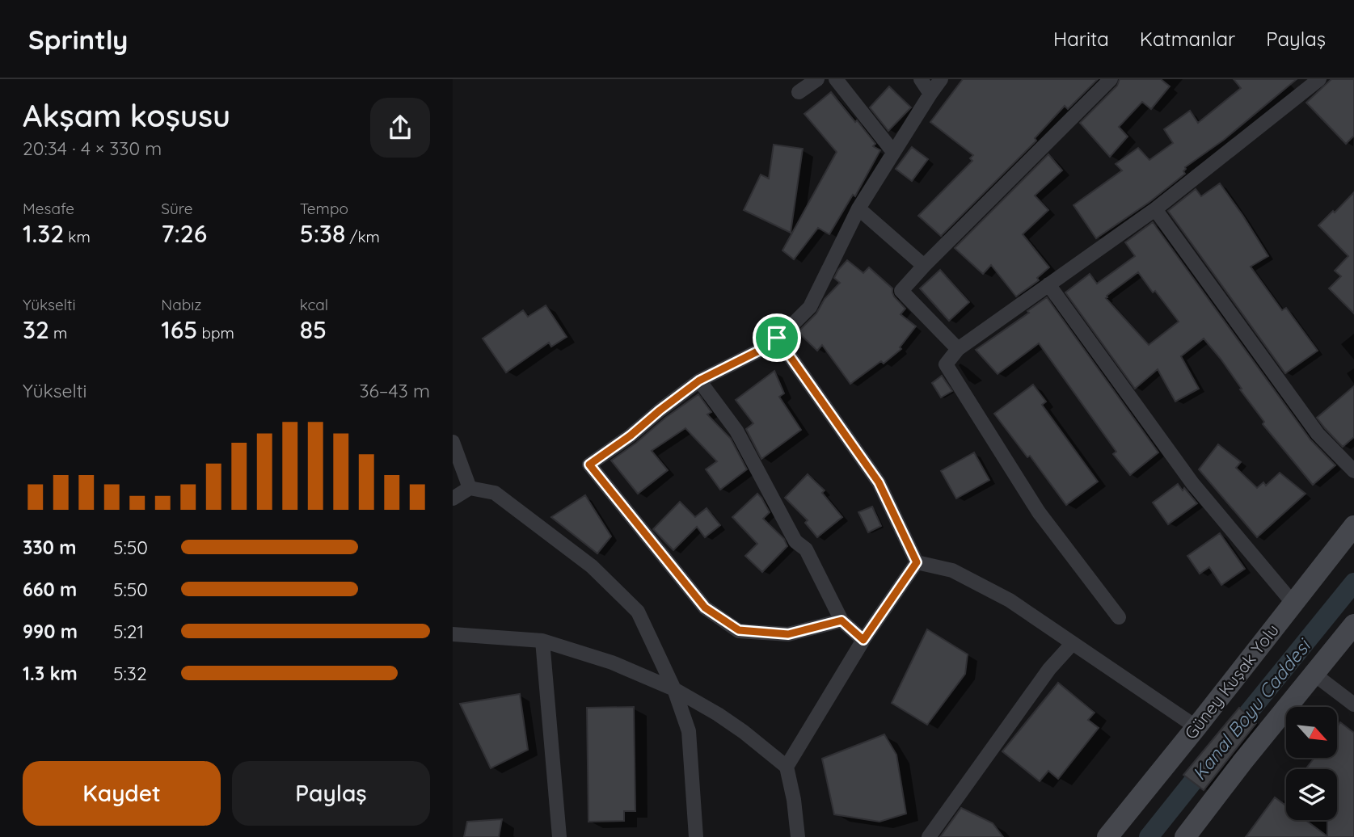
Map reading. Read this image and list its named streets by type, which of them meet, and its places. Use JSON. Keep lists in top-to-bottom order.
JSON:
{
  "streets": {
    "main road": ["Güney Kuşak Yolu"]
  },
  "water": ["Kanal Boyu Caddesi"],
  "north": "bottom right",
  "page": {
    "header": "Sprintly",
    "nav": ["Harita", "Katmanlar", "Paylaş"],
    "heading": ["Akşam koşusu", "20:34 · 4 × 330 m"],
    "stats": [
      ["Mesafe", "1.32 km"],
      ["Süre", "7:26"],
      ["Tempo", "5:38 /km"],
      ["Yükselti", "32 m"],
      ["Nabız", "165 bpm"],
      ["kcal", "85"]
    ],
    "chart": ["Yükselti", "36–43 m"],
    "list": [
      {
        "name": "330 m",
        "note": "5:50"
      },
      {
        "name": "660 m",
        "note": "5:50"
      },
      {
        "name": "990 m",
        "note": "5:21"
      },
      {
        "name": "1.3 km",
        "note": "5:32"
      }
    ],
    "buttons": ["Kaydet", "Paylaş"]
  }
}
